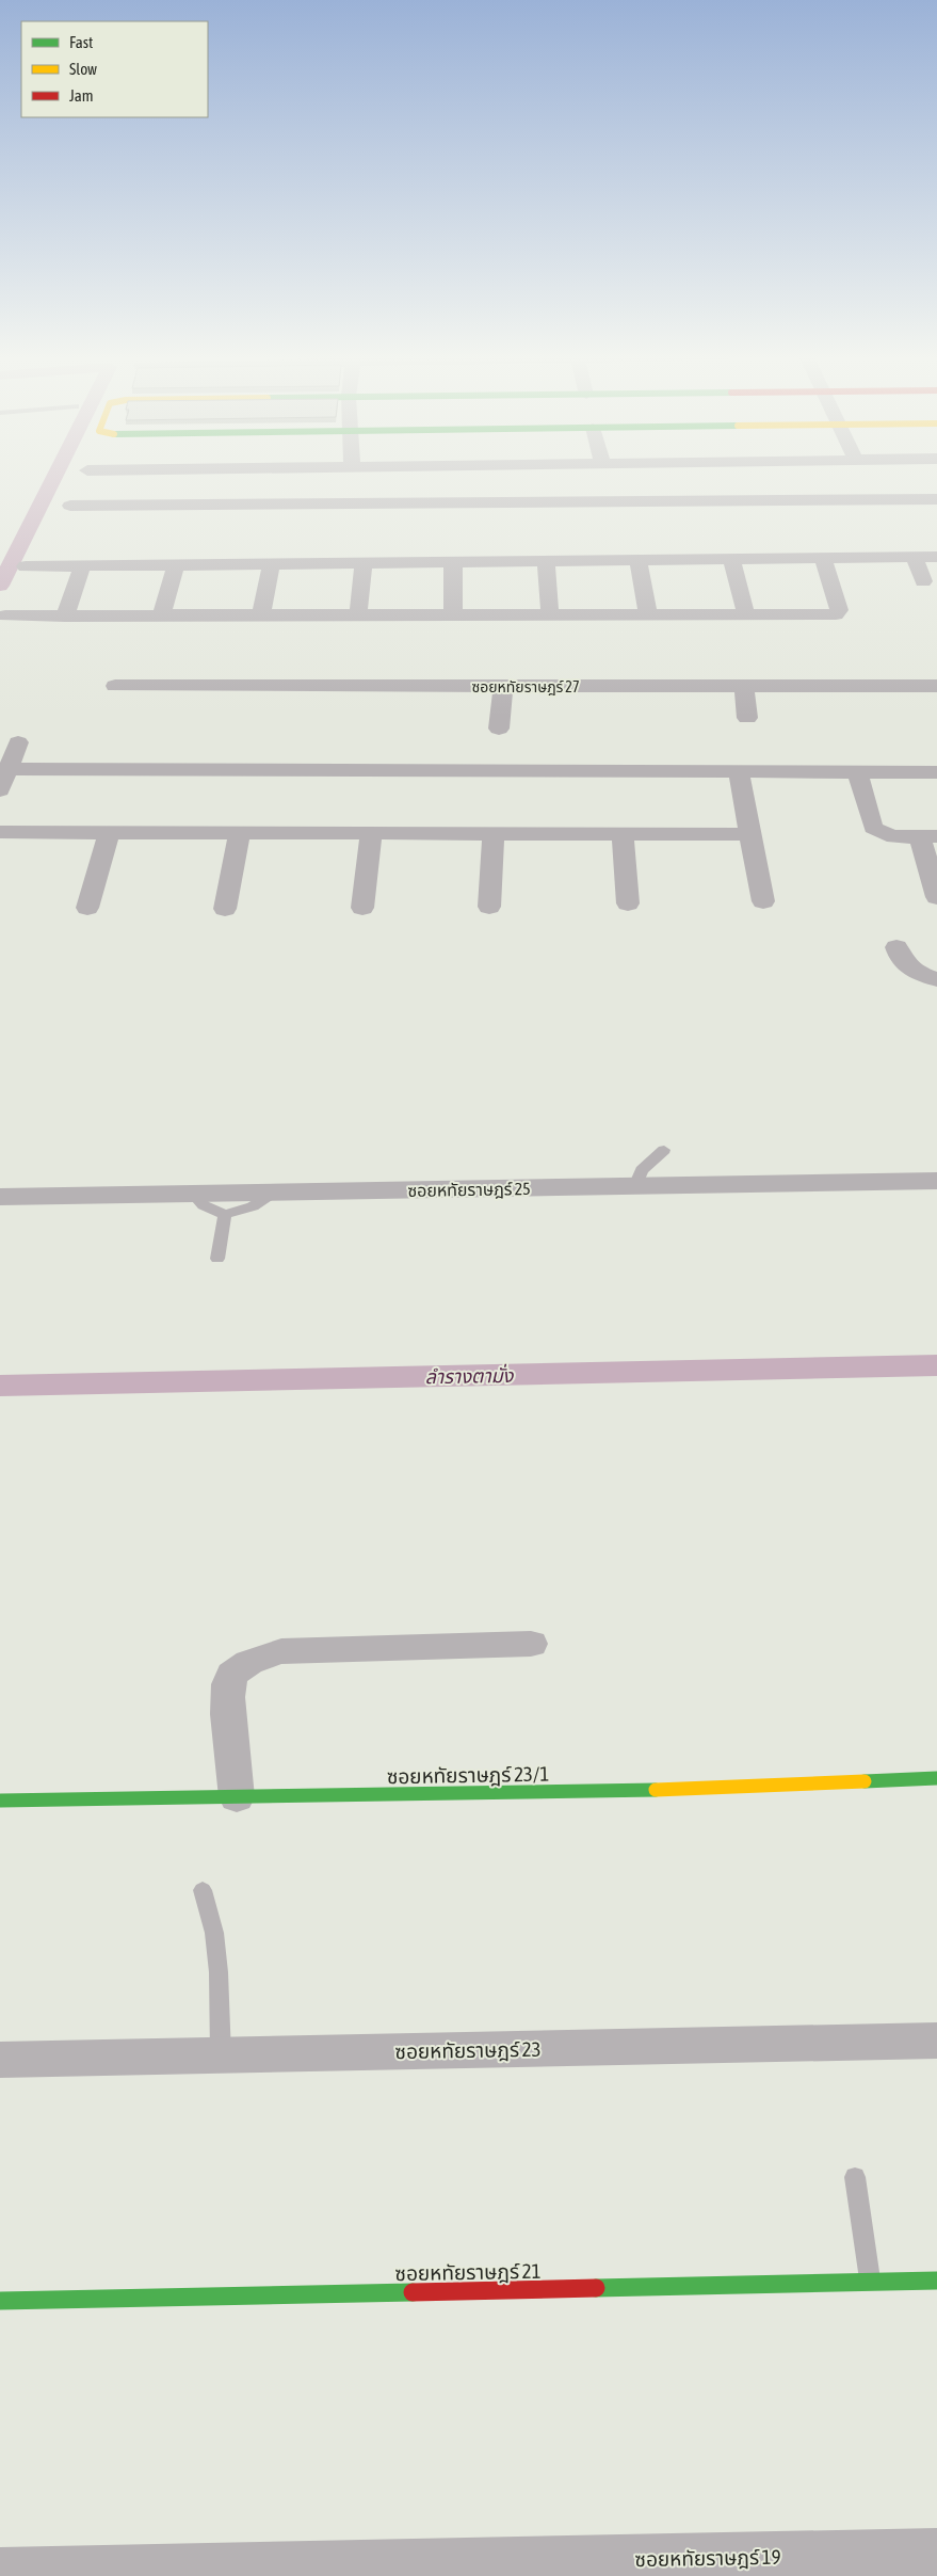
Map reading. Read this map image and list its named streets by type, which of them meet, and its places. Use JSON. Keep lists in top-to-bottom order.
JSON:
{
  "streets": {
    "street": [
      "ซอยหทัยราษฎร์ 27",
      "ซอยหทัยราษฎร์ 25",
      "ซอยหทัยราษฎร์ 23/1",
      "ซอยหทัยราษฎร์ 23",
      "ซอยหทัยราษฎร์ 21",
      "ซอยหทัยราษฎร์ 19"
    ]
  },
  "water": ["ลำรางตามั่ง"],
  "legend": ["Fast", "Slow", "Jam"]
}
